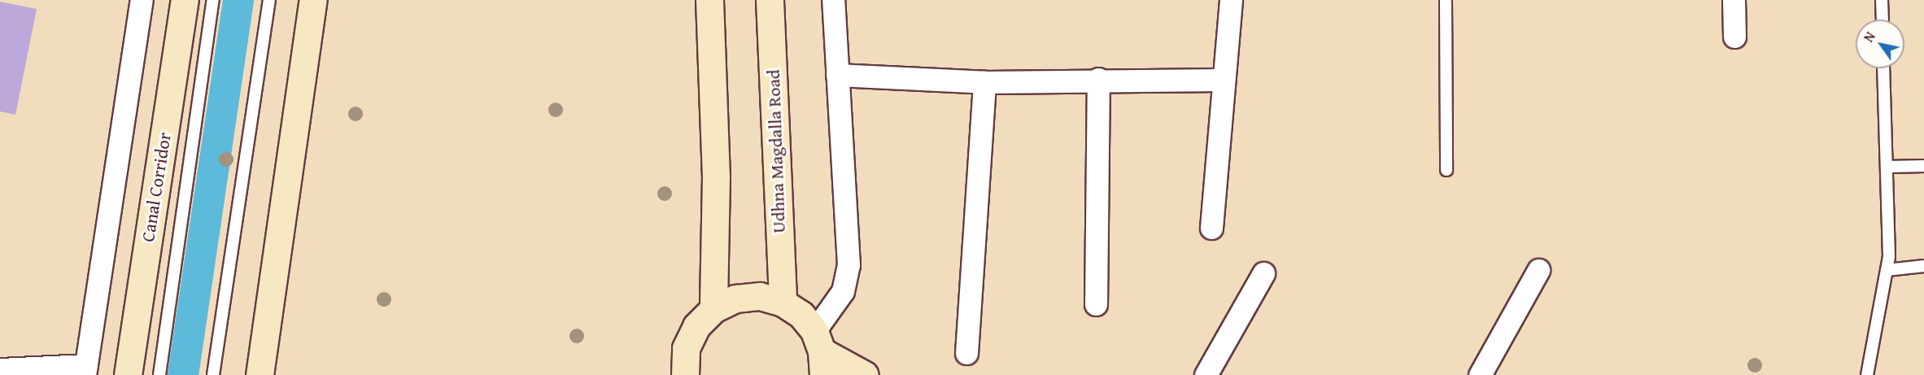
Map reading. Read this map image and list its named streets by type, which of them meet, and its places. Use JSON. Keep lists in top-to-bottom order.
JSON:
{
  "streets": {
    "main road": ["Udhna Magdalla Road", "Canal Corridor"]
  },
  "north": "top left"
}
